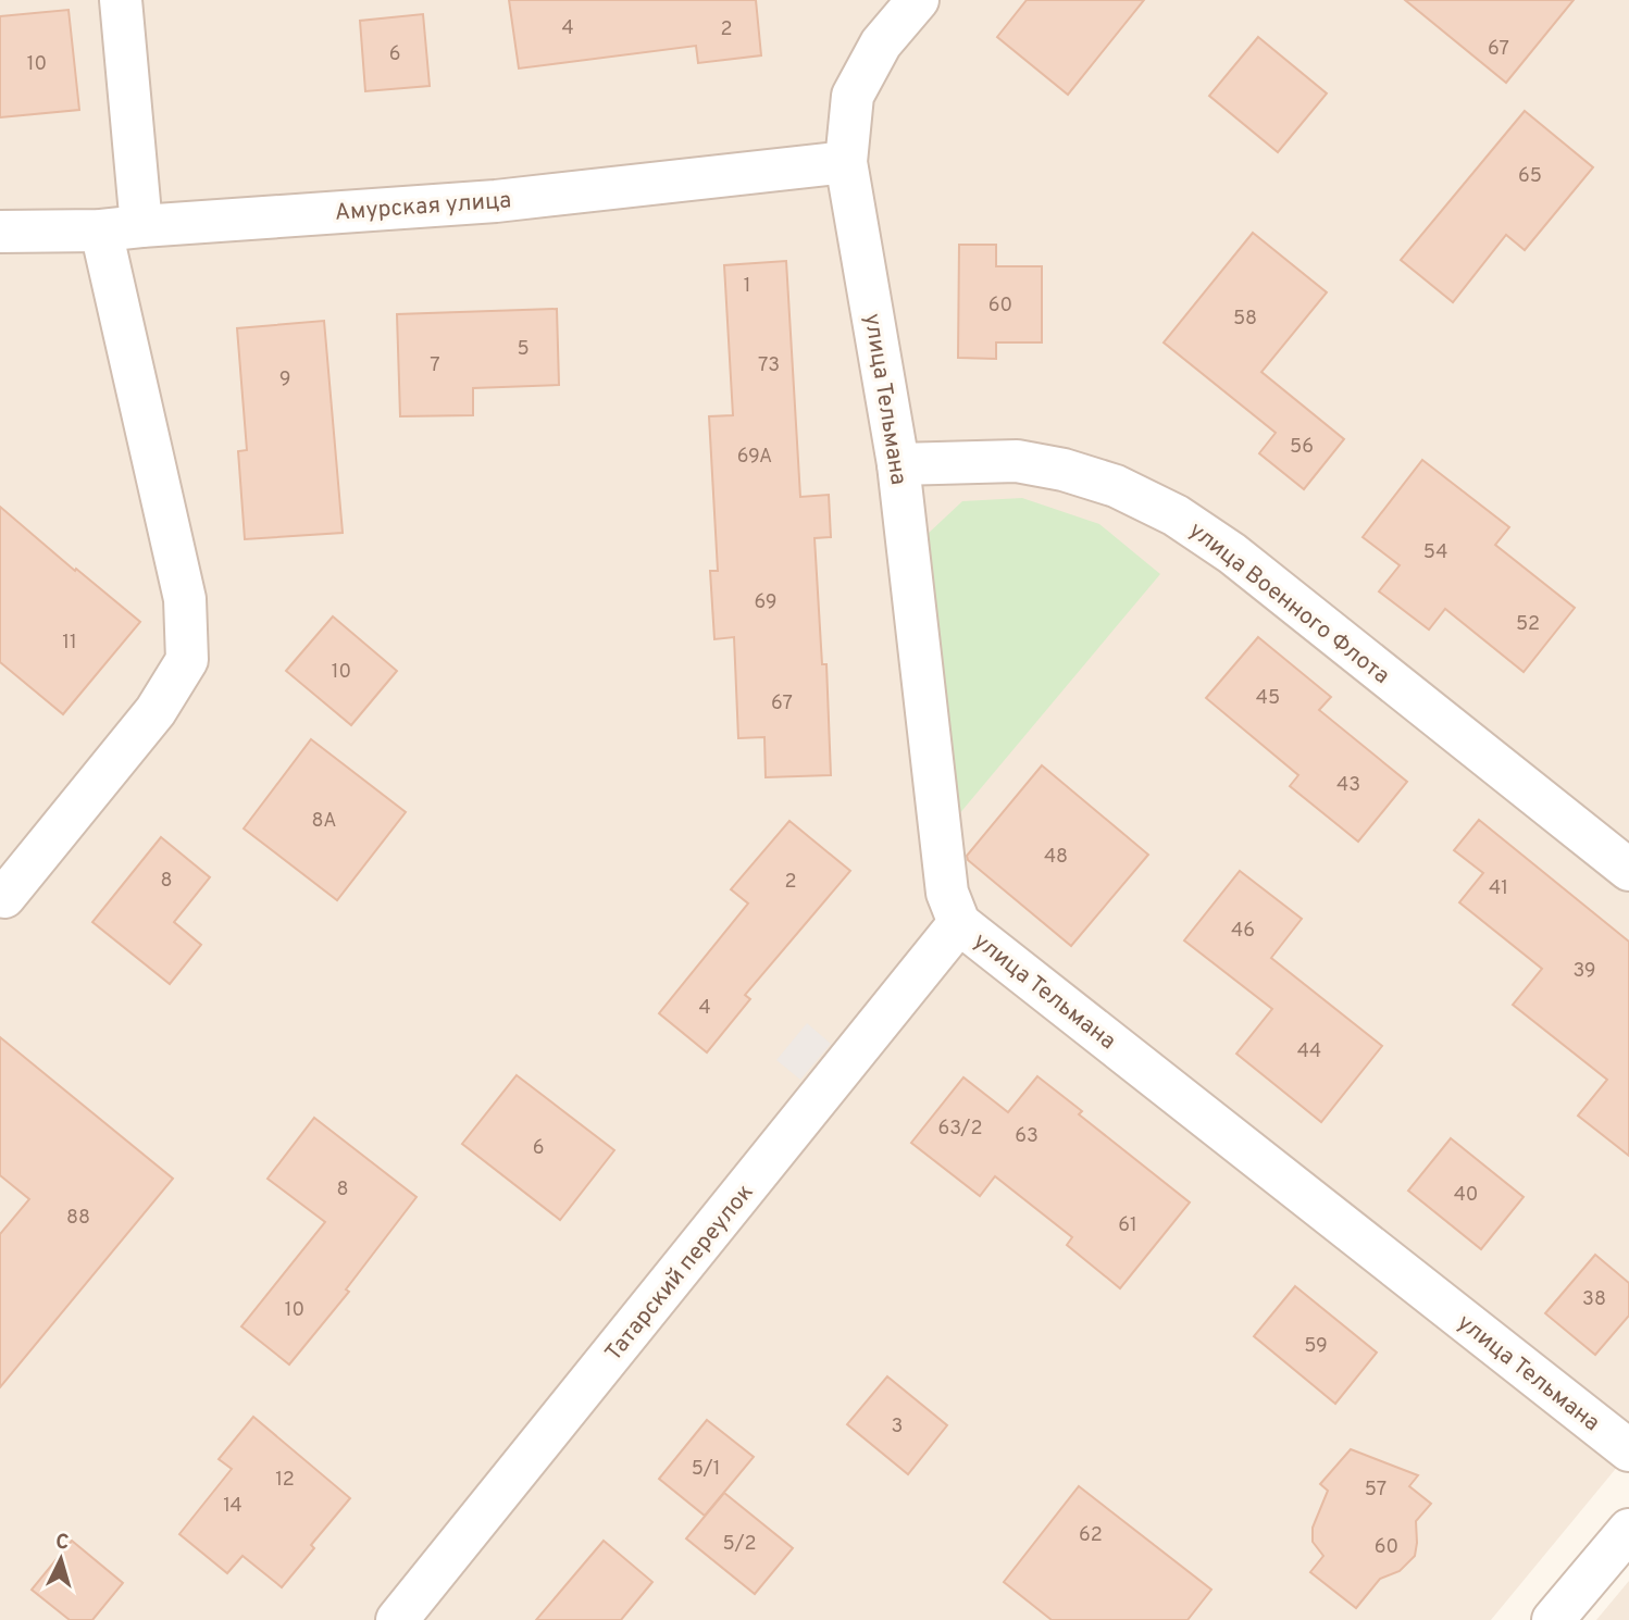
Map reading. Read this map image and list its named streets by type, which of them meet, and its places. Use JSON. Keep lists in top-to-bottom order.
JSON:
{
  "streets": {
    "street": [
      "Амурская улица",
      "улица Тельмана",
      "улица Военного Флота",
      "Татарский переулок"
    ]
  },
  "crossings": [
    ["Амурская улица", "улица Тельмана"],
    ["улица Тельмана", "улица Военного Флота"],
    ["улица Тельмана", "Татарский переулок"]
  ],
  "house_numbers": [
    "4",
    "2",
    "67",
    "6",
    "10",
    "65",
    "1",
    "60",
    "58",
    "5",
    "7",
    "73",
    "9",
    "56",
    "69А",
    "54",
    "69",
    "52",
    "11",
    "10",
    "45",
    "67",
    "43",
    "8А",
    "48",
    "8",
    "2",
    "41",
    "46",
    "39",
    "4",
    "44",
    "63/2",
    "63",
    "6",
    "8",
    "40",
    "88",
    "61",
    "38",
    "10",
    "59",
    "3",
    "5/1",
    "12",
    "57",
    "14",
    "62",
    "5/2",
    "60"
  ],
  "north": "top"
}
